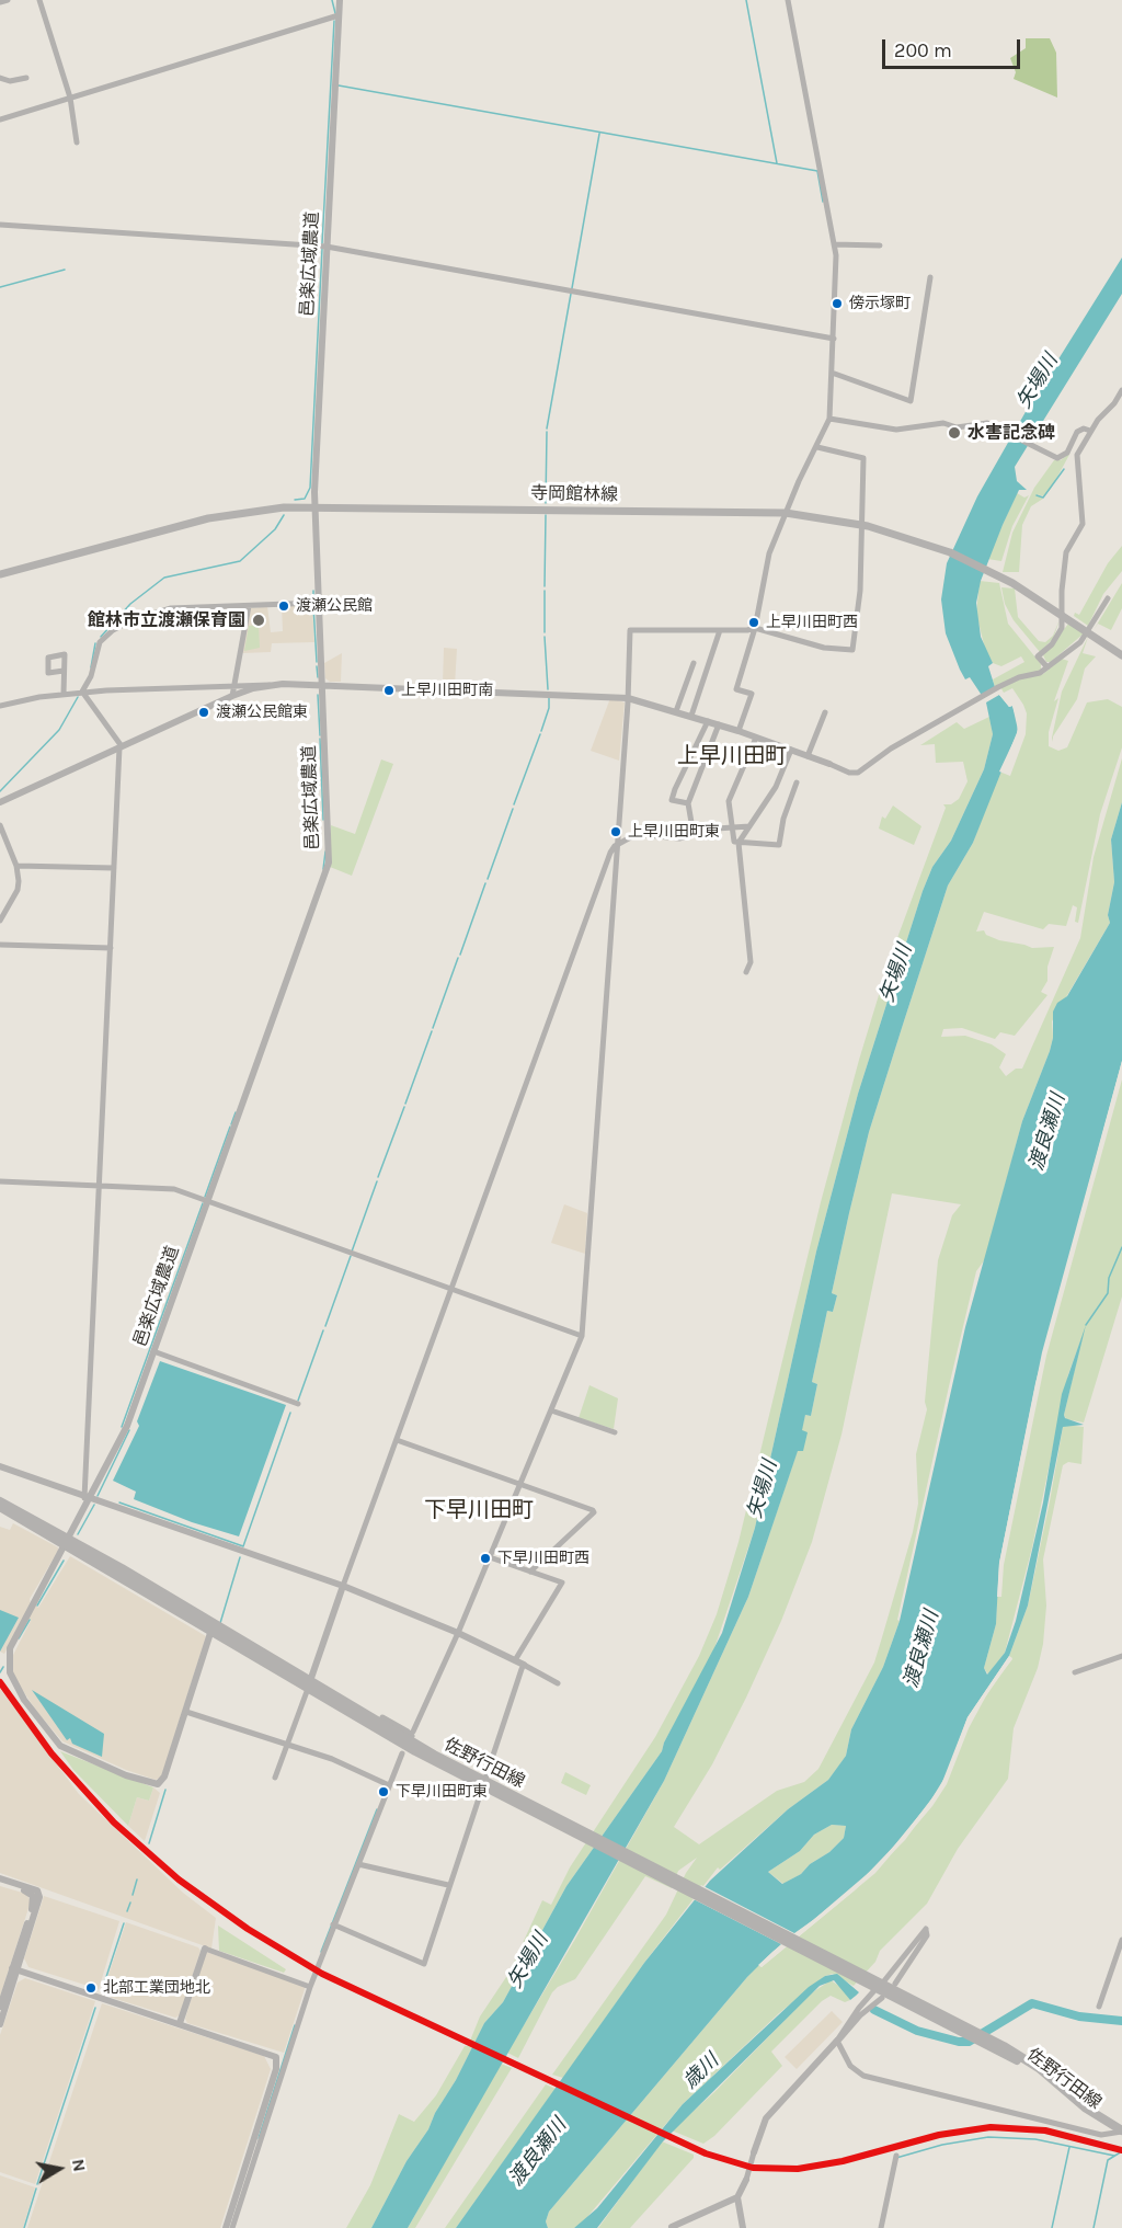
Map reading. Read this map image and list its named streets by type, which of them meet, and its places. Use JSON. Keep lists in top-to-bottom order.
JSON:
{
  "streets": {
    "main road": ["寺岡館林線", "佐野行田線"],
    "street": ["邑楽広域農道"]
  },
  "crossings": [
    ["邑楽広域農道", "寺岡館林線"],
    ["邑楽広域農道", "佐野行田線"]
  ],
  "districts": ["上早川田町", "下早川田町"],
  "water": ["矢場川", "渡良瀬川", "歳川"],
  "places": [
    "傍示塚町",
    "水害記念碑",
    "渡瀬公民館",
    "館林市立渡瀬保育園",
    "上早川田町西",
    "上早川田町南",
    "渡瀬公民館東",
    "上早川田町東",
    "下早川田町西",
    "下早川田町東",
    "北部工業団地北"
  ],
  "scale_bar": "200 m",
  "north": "right"
}
